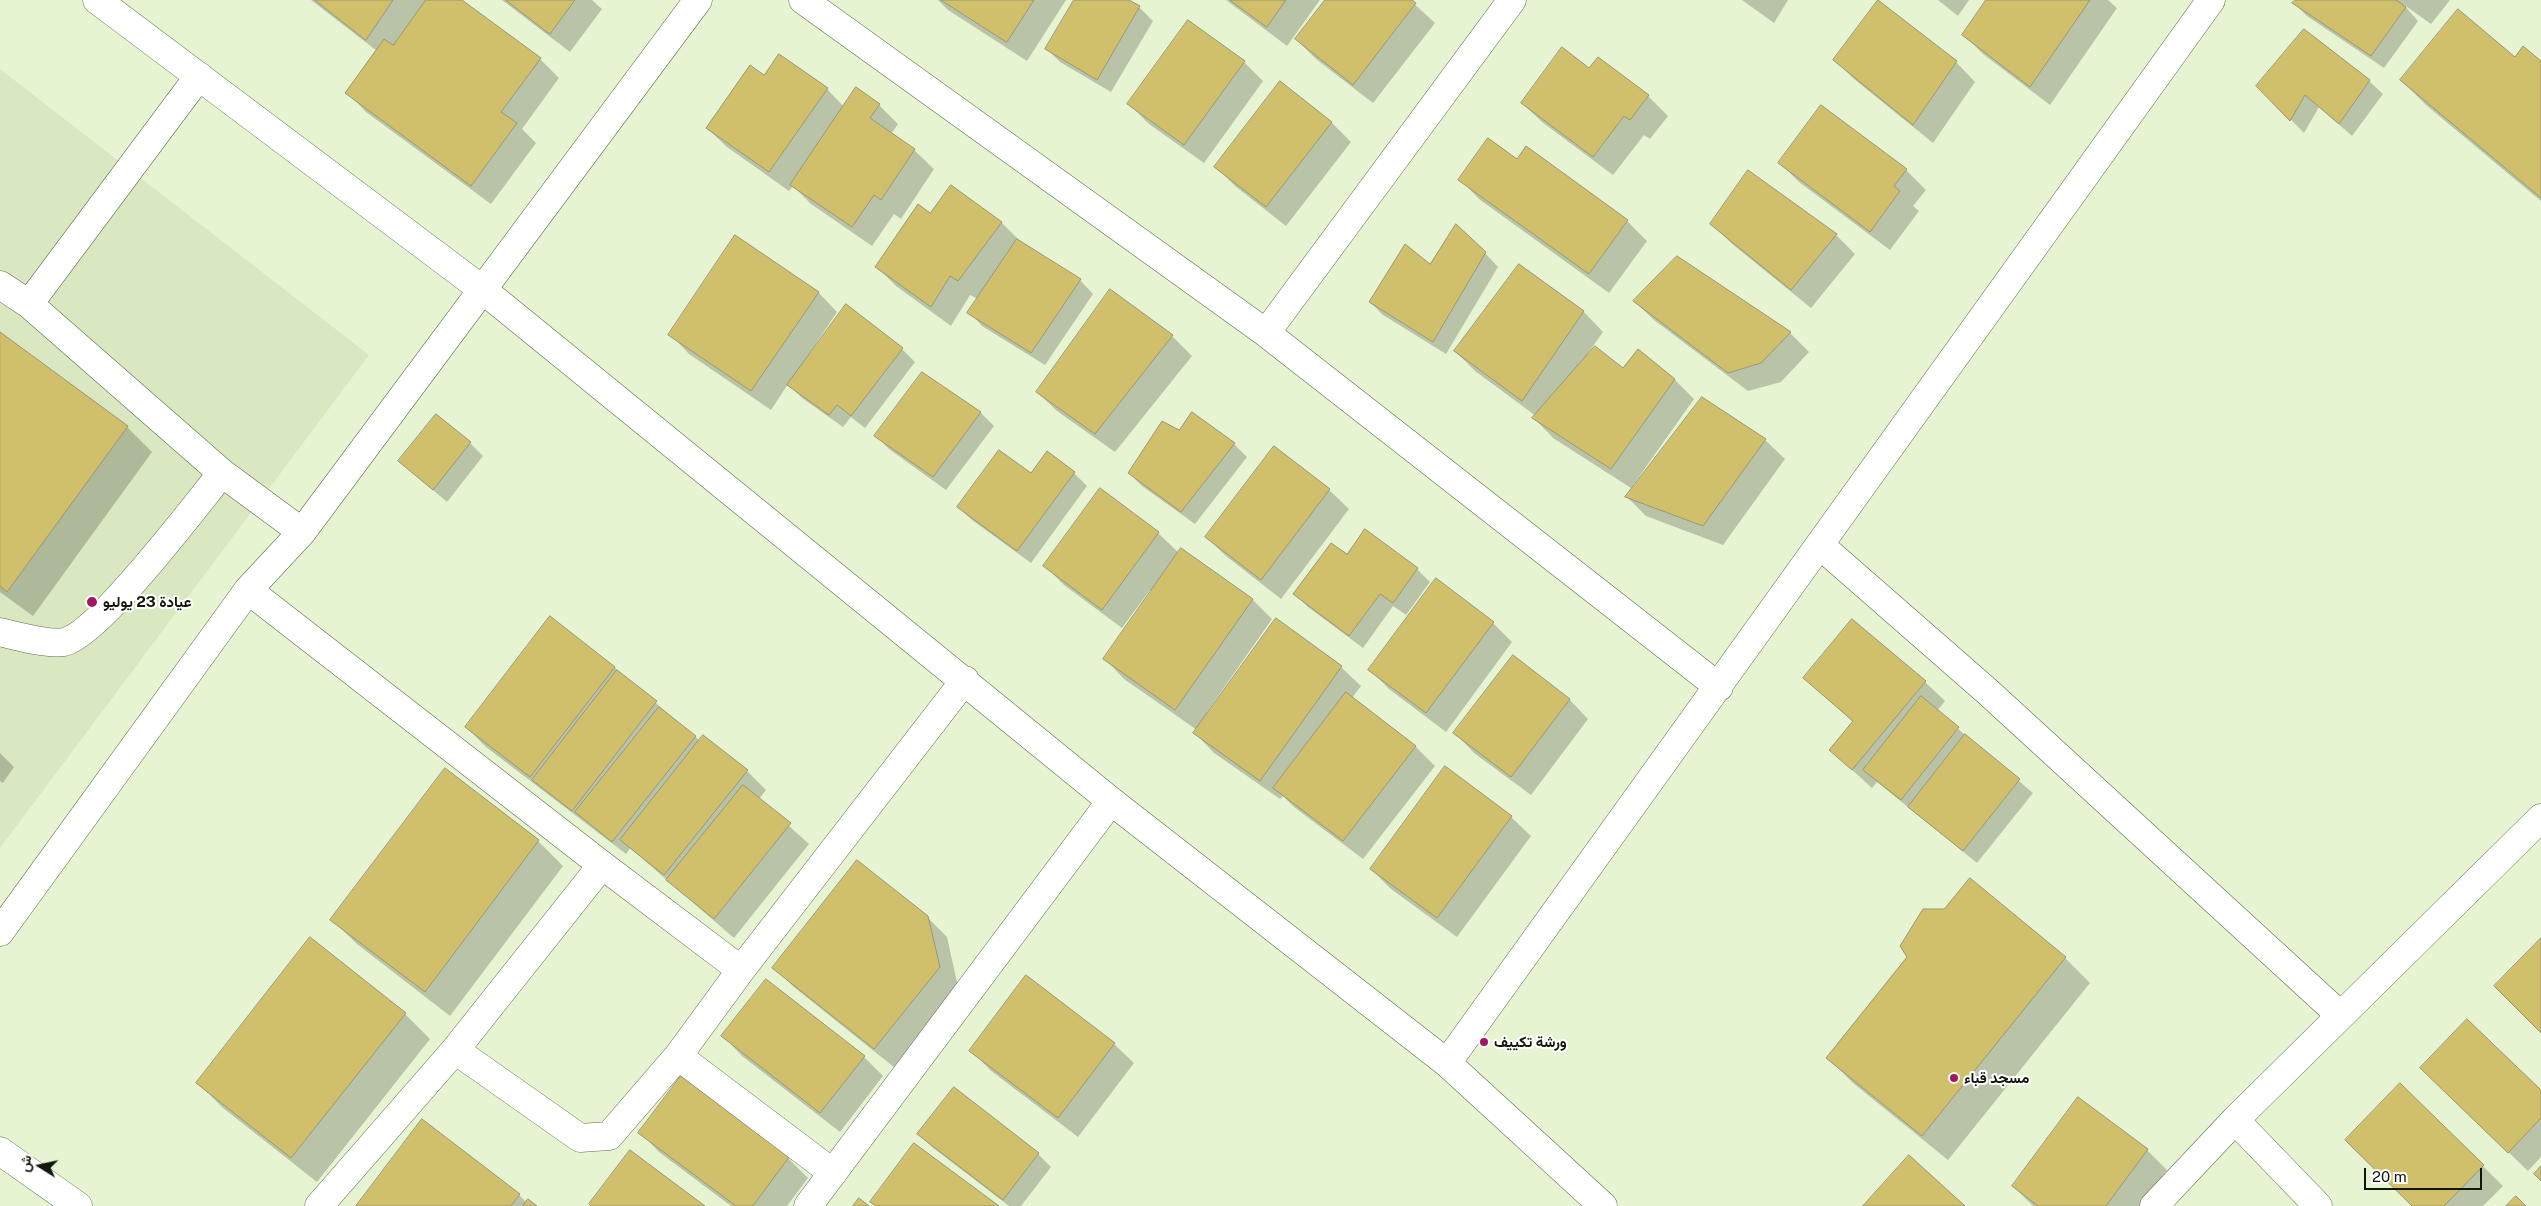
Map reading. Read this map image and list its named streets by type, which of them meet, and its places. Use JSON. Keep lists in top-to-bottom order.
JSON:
{
  "places": ["عيادة 23 يوليو", "ورشة تكييف", "مسجد قباء"],
  "scale_bar": "20 m",
  "north": "left"
}
